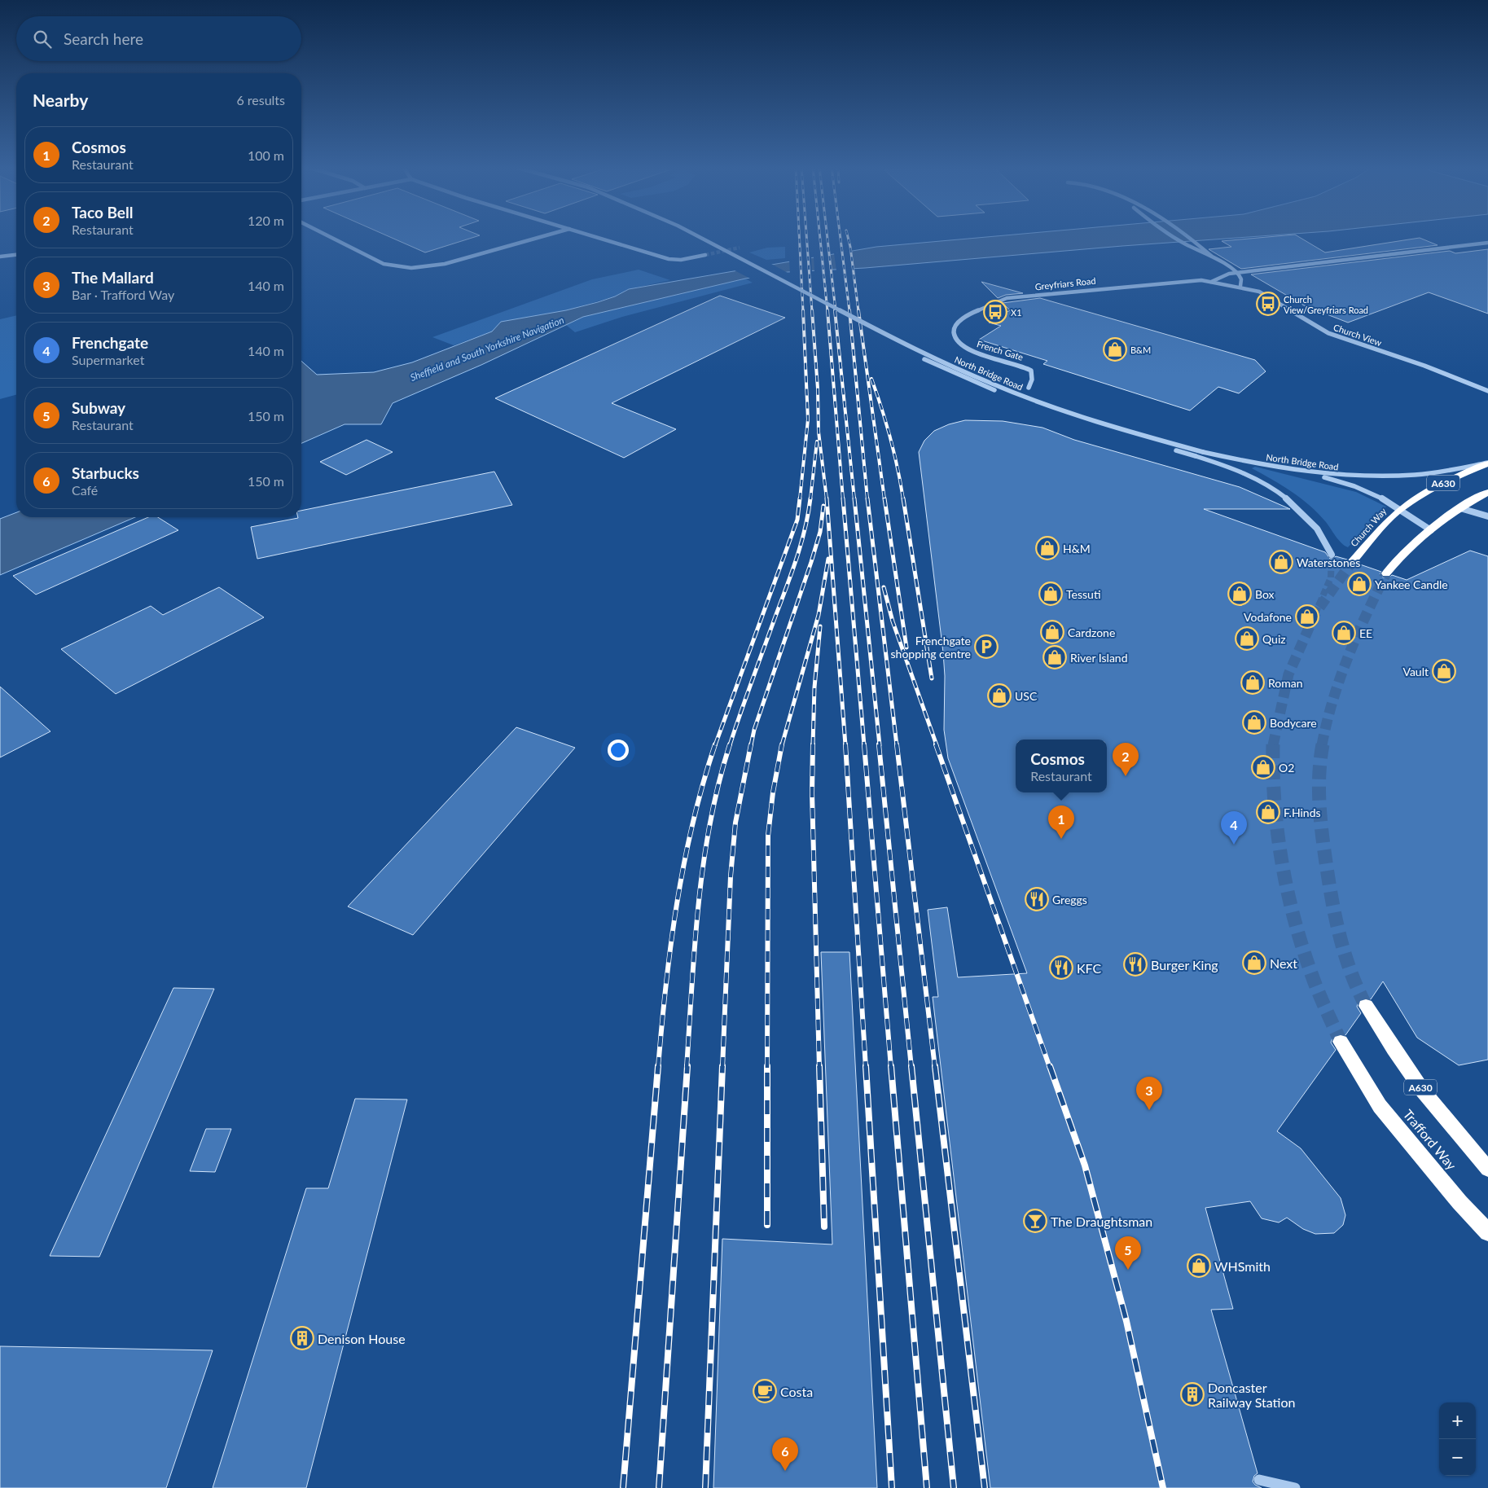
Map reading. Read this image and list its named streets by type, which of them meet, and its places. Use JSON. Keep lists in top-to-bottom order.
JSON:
{
  "streets": {
    "highway": ["A630", "Church Way", "Trafford Way"],
    "street": [
      "Greyfriars Road",
      "Church View",
      "French Gate",
      "North Bridge Road"
    ]
  },
  "crossings": [
    ["Greyfriars Road", "Church View"],
    ["Greyfriars Road", "French Gate"],
    ["North Bridge Road", "Church Way"]
  ],
  "water": ["Sheffield and South Yorkshire Navigation"],
  "places": {
    "bus stop": ["Church View/Greyfriars Road", "X1"],
    "shop": [
      "B&M",
      "H&M",
      "Waterstones",
      "Yankee Candle",
      "Tessuti",
      "Box",
      "Vodafone",
      "Cardzone",
      "EE",
      "Quiz",
      "River Island",
      "Vault",
      "Roman",
      "USC",
      "Bodycare",
      "O2",
      "F.Hinds",
      "Next",
      "WHSmith"
    ],
    "parking": ["Frenchgate shopping centre"],
    "restaurant": ["Greggs", "Burger King", "KFC"],
    "bar": ["The Draughtsman"],
    "building": ["Denison House", "Doncaster Railway Station"],
    "cafe": ["Costa"]
  },
  "page": {
    "search": "Search here",
    "heading": ["Nearby", "6 results"],
    "list": [
      {
        "mark": "1",
        "name": "Cosmos",
        "note": "Restaurant",
        "value": "100 m"
      },
      {
        "mark": "2",
        "name": "Taco Bell",
        "note": "Restaurant",
        "value": "120 m"
      },
      {
        "mark": "3",
        "name": "The Mallard",
        "note": "Bar · Trafford Way",
        "value": "140 m"
      },
      {
        "mark": "4",
        "name": "Frenchgate",
        "note": "Supermarket",
        "value": "140 m"
      },
      {
        "mark": "5",
        "name": "Subway",
        "note": "Restaurant",
        "value": "150 m"
      },
      {
        "mark": "6",
        "name": "Starbucks",
        "note": "Café",
        "value": "150 m"
      }
    ],
    "popup": ["Cosmos", "Restaurant"],
    "pins": [
      "2",
      "1",
      "4",
      "3",
      "5",
      "6"
    ],
    "map_buttons": ["+", "−"]
  }
}
